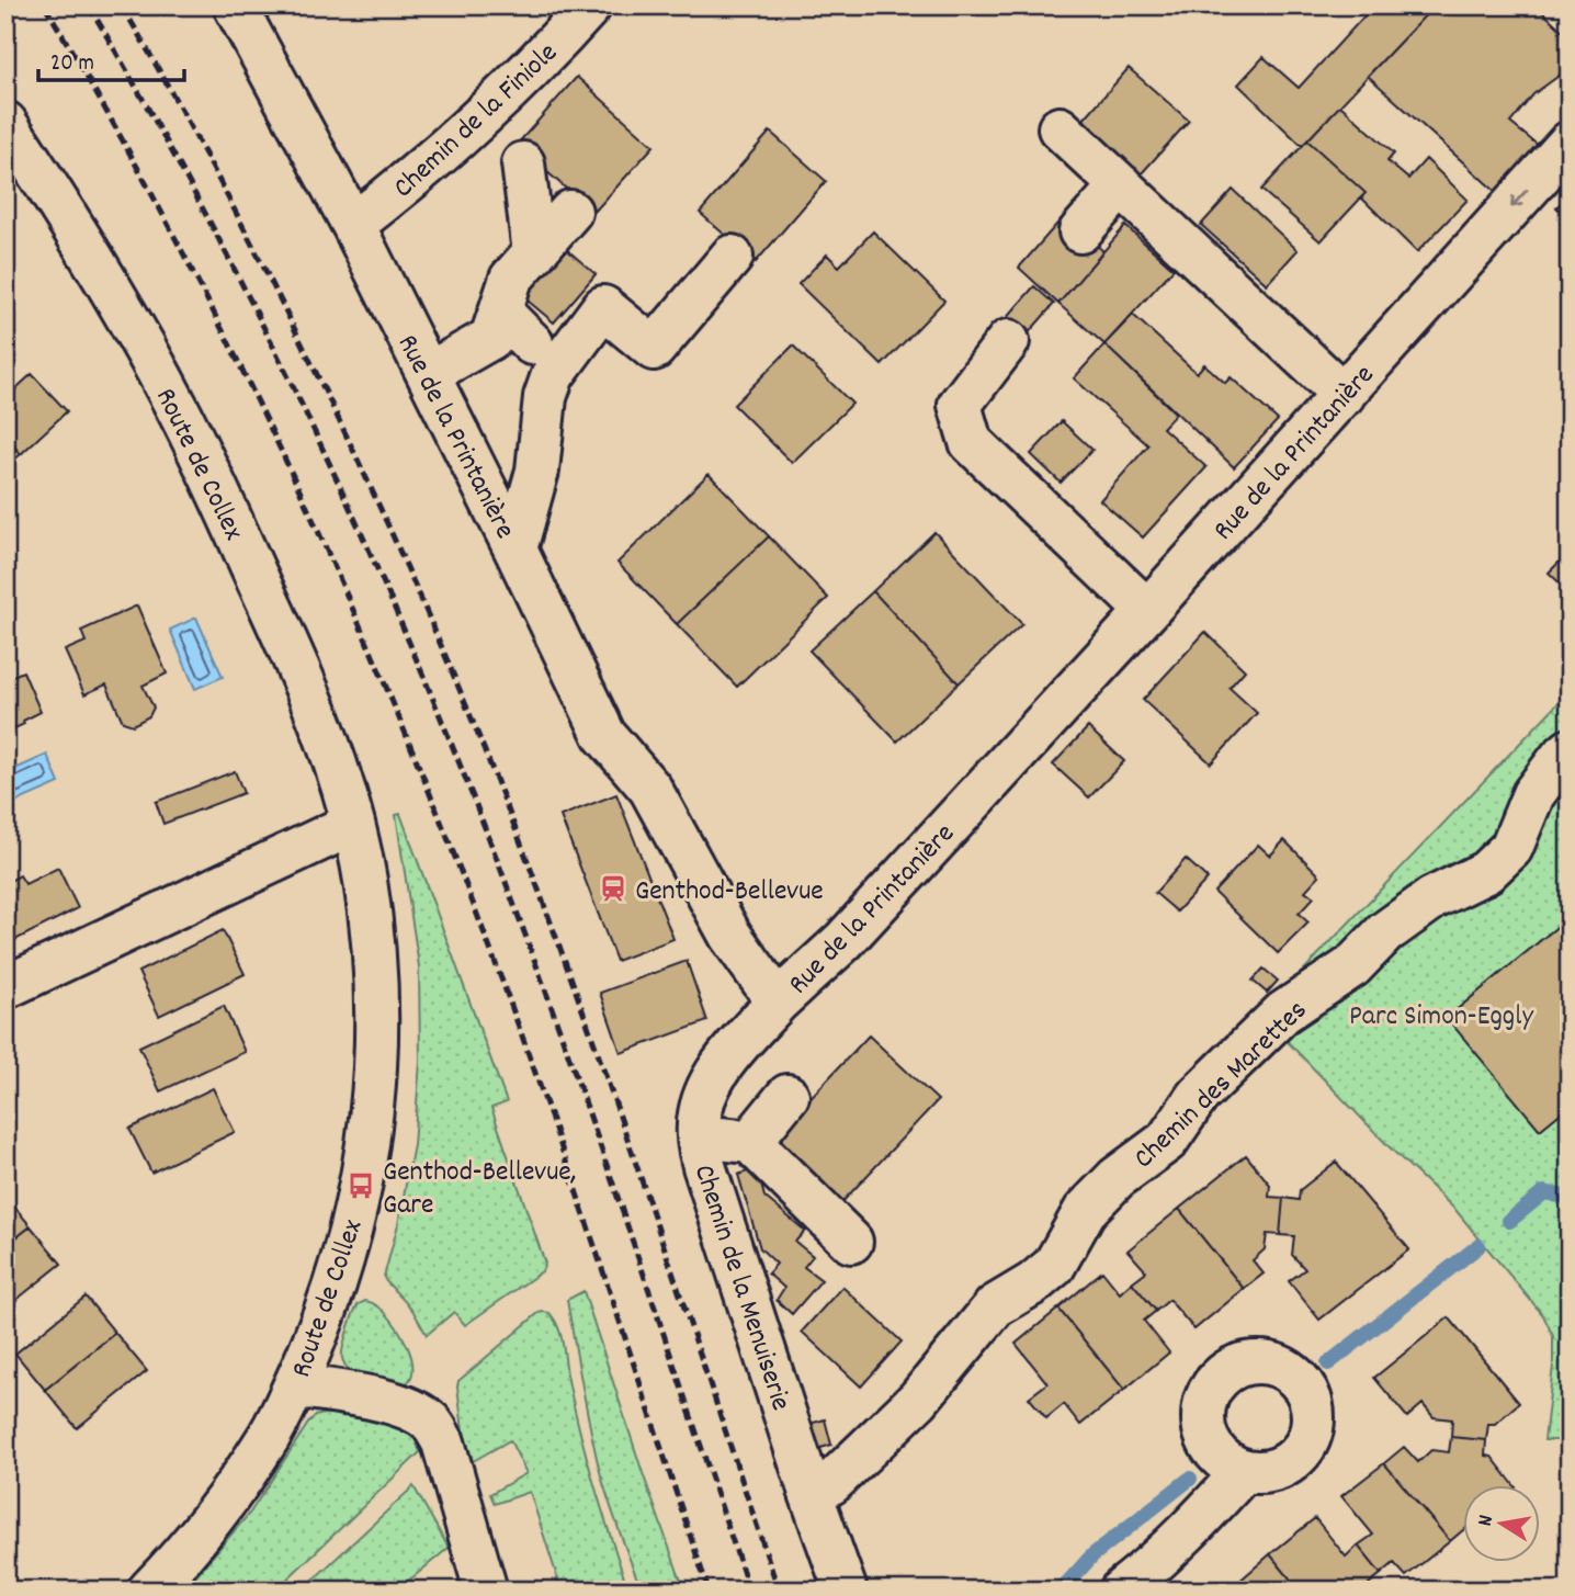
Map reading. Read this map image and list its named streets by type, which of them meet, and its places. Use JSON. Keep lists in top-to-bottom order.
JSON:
{
  "streets": {
    "street": [
      "Chemin de la Finiole",
      "Rue de la Printanière",
      "Route de Collex",
      "Chemin des Marettes",
      "Chemin de la Menuiserie"
    ]
  },
  "crossings": [
    ["Chemin de la Finiole", "Rue de la Printanière"],
    ["Rue de la Printanière", "Chemin de la Menuiserie"],
    ["Chemin des Marettes", "Chemin de la Menuiserie"]
  ],
  "parks": ["Parc Simon-Eggly"],
  "places": {
    "station": ["Genthod-Bellevue"],
    "bus stop": ["Genthod-Bellevue, Gare"]
  },
  "scale_bar": "20 m",
  "north": "left"
}
